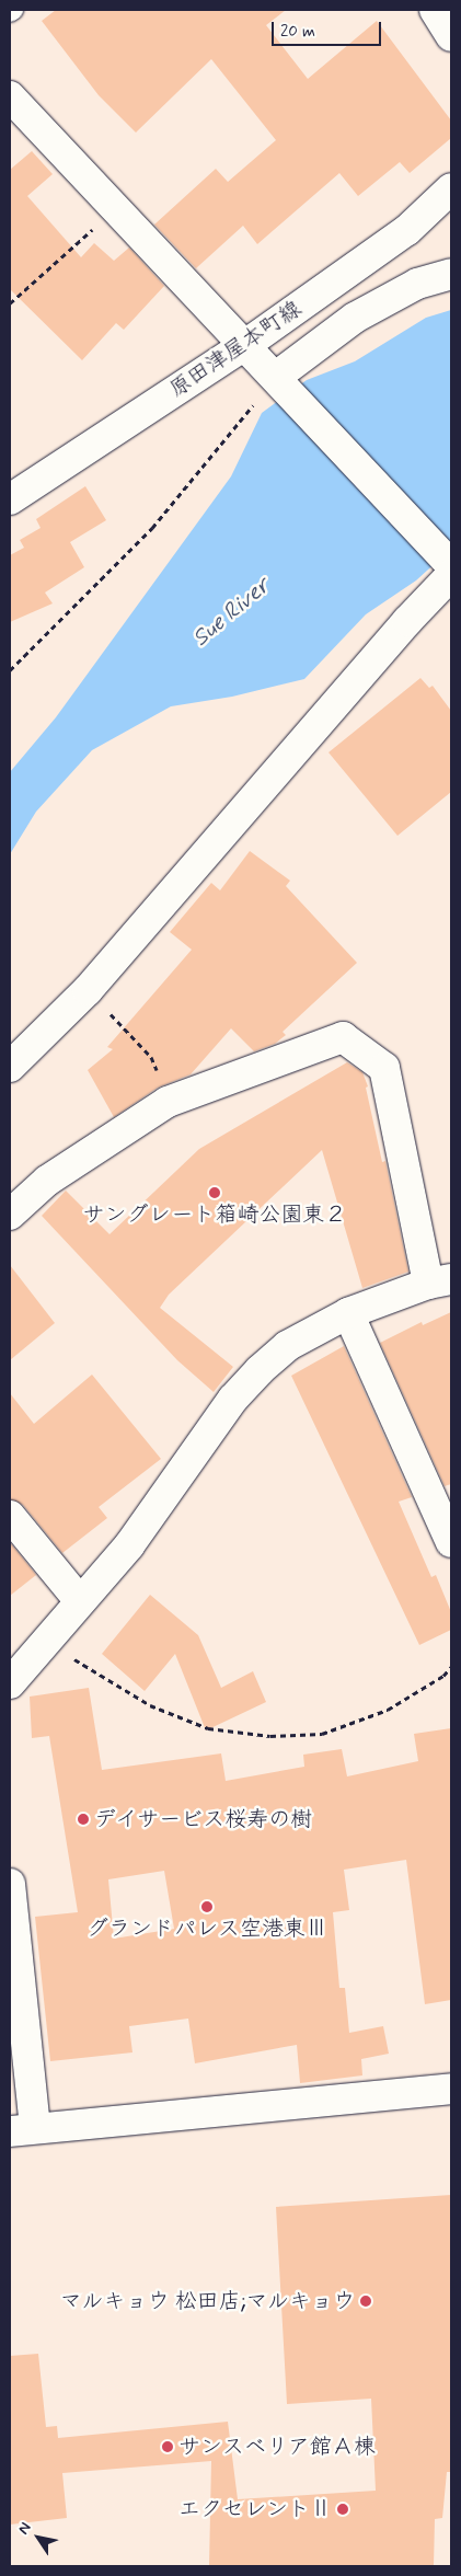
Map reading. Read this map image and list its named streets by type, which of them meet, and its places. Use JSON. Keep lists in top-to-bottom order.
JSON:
{
  "streets": {
    "street": ["原田津屋本町線"]
  },
  "water": ["Sue River"],
  "places": [
    "サングレート箱崎公園東２",
    "デイサービス桜寿の樹",
    "グランドパレス空港東Ⅲ",
    "マルキョウ 松田店;マルキョウ",
    "サンスベリア館Ａ棟",
    "エクセレントⅡ"
  ],
  "scale_bar": "20 m",
  "north": "top left"
}
